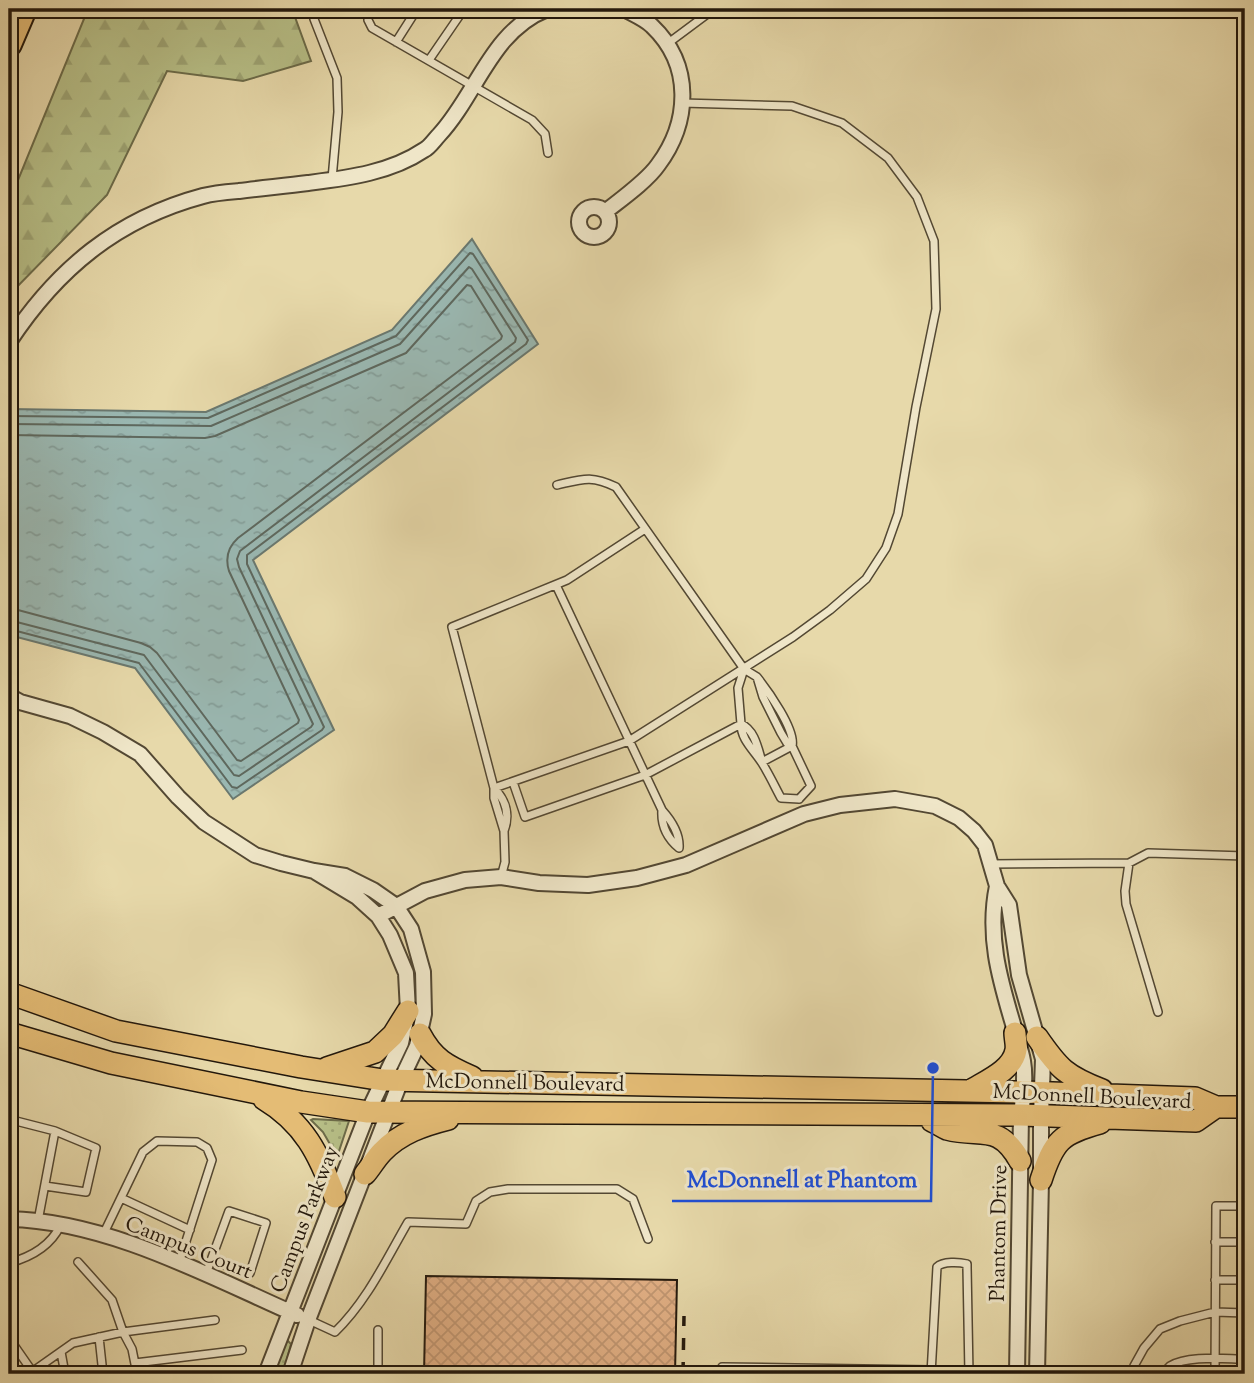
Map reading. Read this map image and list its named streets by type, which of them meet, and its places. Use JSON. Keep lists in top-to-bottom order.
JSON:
{
  "streets": {
    "main road": ["McDonnell Boulevard"],
    "street": ["Campus Parkway", "Phantom Drive", "Campus Court"]
  },
  "crossings": [
    ["McDonnell Boulevard", "Campus Parkway"],
    ["McDonnell Boulevard", "Phantom Drive"],
    ["Campus Parkway", "Campus Court"]
  ],
  "places": ["McDonnell at Phantom"]
}
